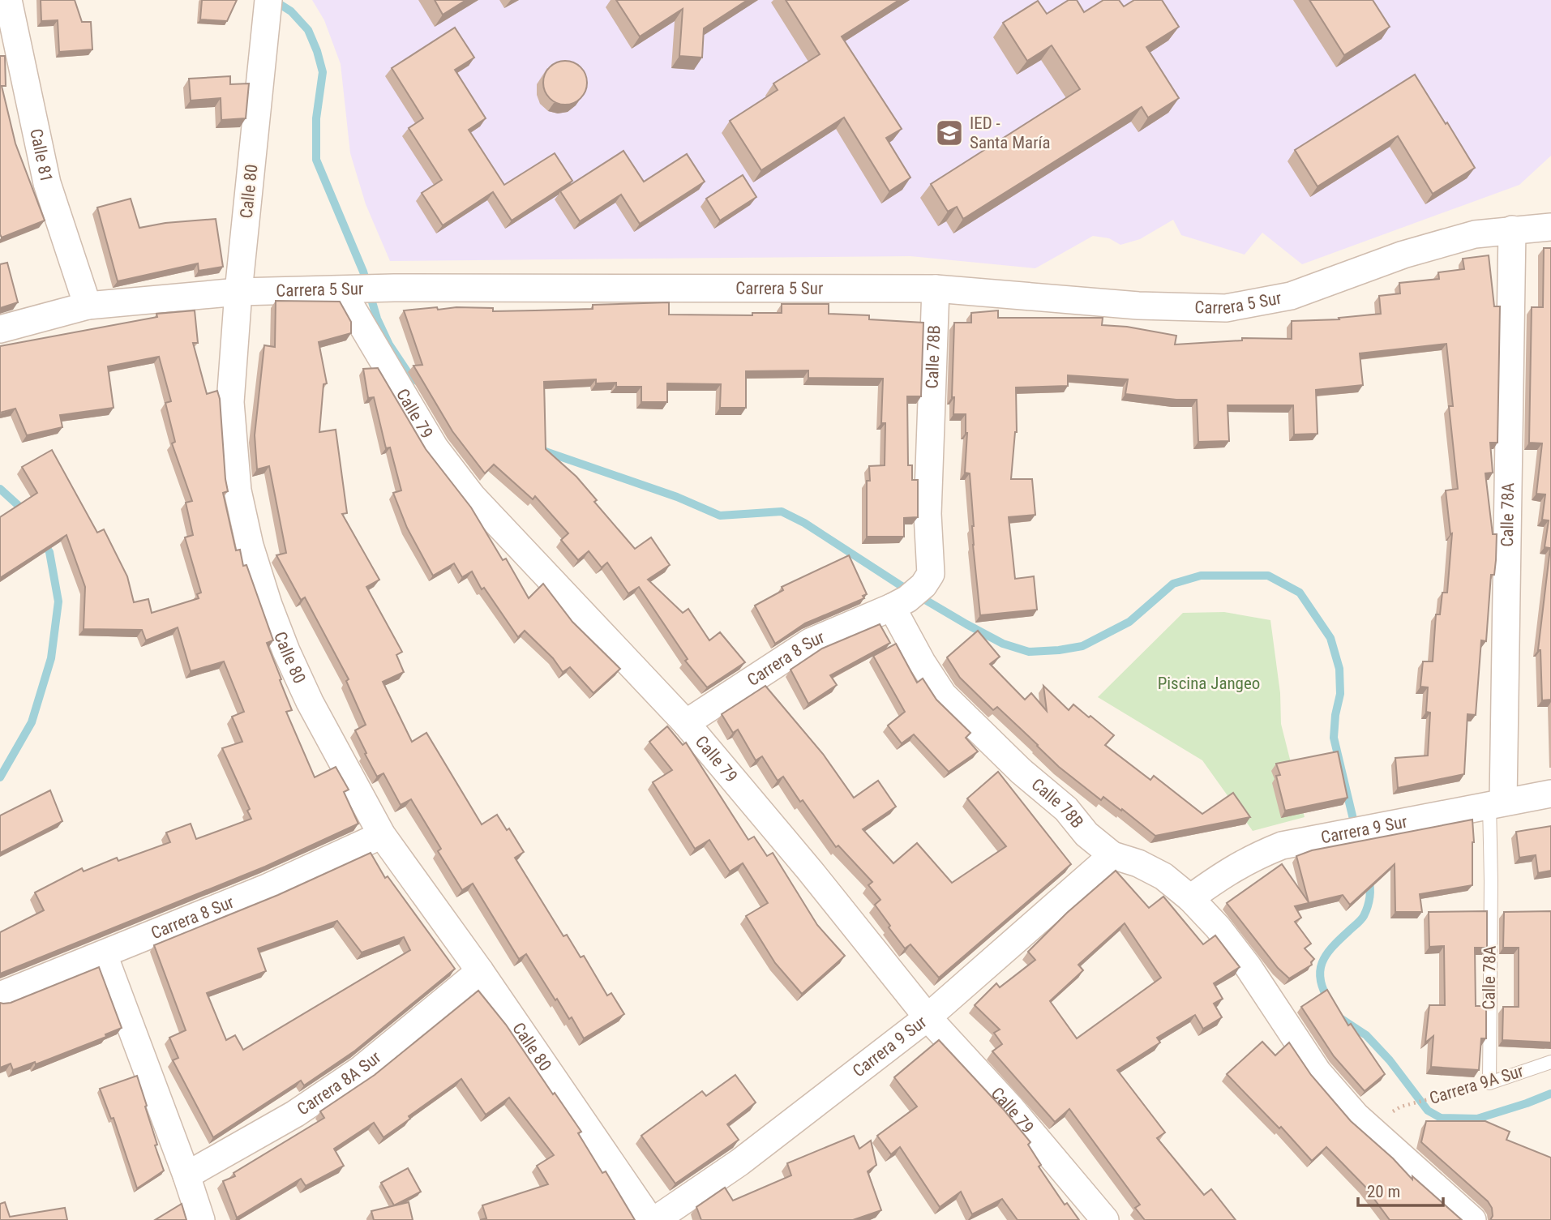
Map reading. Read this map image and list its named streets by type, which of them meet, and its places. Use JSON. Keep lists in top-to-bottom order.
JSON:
{
  "streets": {
    "street": [
      "Calle 81",
      "Calle 80",
      "Carrera 5 Sur",
      "Calle 78B",
      "Calle 79",
      "Calle 78A",
      "Carrera 8 Sur",
      "Carrera 9 Sur",
      "Carrera 8A Sur"
    ],
    "lane": ["Carrera 9A Sur"]
  },
  "crossings": [
    ["Calle 81", "Carrera 5 Sur"],
    ["Calle 80", "Carrera 5 Sur"],
    ["Calle 80", "Carrera 8 Sur"],
    ["Calle 80", "Carrera 8A Sur"],
    ["Carrera 5 Sur", "Calle 78B"],
    ["Carrera 5 Sur", "Calle 79"],
    ["Carrera 5 Sur", "Calle 78A"],
    ["Calle 78B", "Carrera 8 Sur"],
    ["Calle 78B", "Carrera 9 Sur"],
    ["Calle 79", "Carrera 8 Sur"],
    ["Calle 79", "Carrera 9 Sur"],
    ["Calle 78A", "Carrera 9 Sur"],
    ["Calle 78A", "Carrera 9A Sur"]
  ],
  "parks": ["Piscina Jangeo"],
  "places": {
    "school or university": ["IED - Santa María"]
  },
  "scale_bar": "20 m"
}
